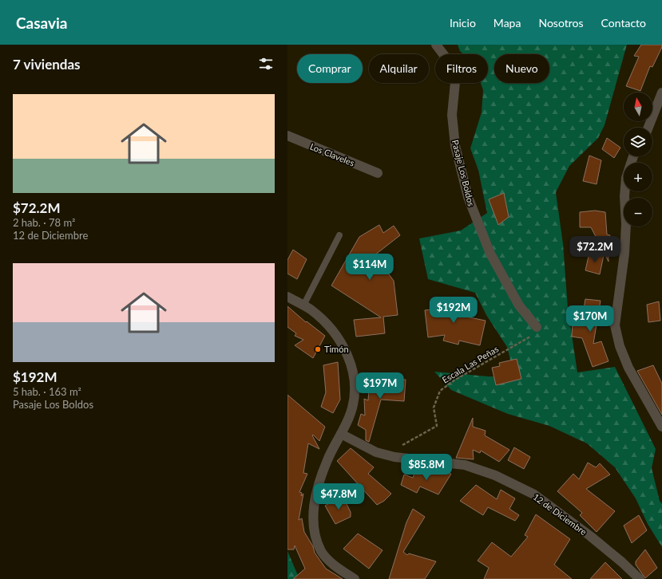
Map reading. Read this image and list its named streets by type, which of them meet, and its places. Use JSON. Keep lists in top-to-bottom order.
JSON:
{
  "streets": {
    "street": ["Los Claveles", "Pasaje Los Boldos", "12 de Diciembre"],
    "path": ["Escala Las Peñas"]
  },
  "crossings": [
    ["Pasaje Los Boldos", "Escala Las Peñas"],
    ["Escala Las Peñas", "12 de Diciembre"]
  ],
  "places": ["Timón"],
  "north": "top",
  "page": {
    "header": "Casavia",
    "nav": [
      "Inicio",
      "Mapa",
      "Nosotros",
      "Contacto"
    ],
    "heading": "7 viviendas",
    "chip": [
      "Comprar",
      "Alquilar",
      "Filtros",
      "Nuevo"
    ],
    "list": [
      {
        "name": "$72.2M",
        "note": "2 hab. · 78 m² · 12 de Diciembre"
      },
      {
        "name": "$192M",
        "note": "5 hab. · 163 m² · Pasaje Los Boldos"
      }
    ],
    "map_buttons": ["+", "−"],
    "price": [
      "$72.2M",
      "$114M",
      "$192M",
      "$170M",
      "$197M",
      "$85.8M",
      "$47.8M"
    ]
  }
}
